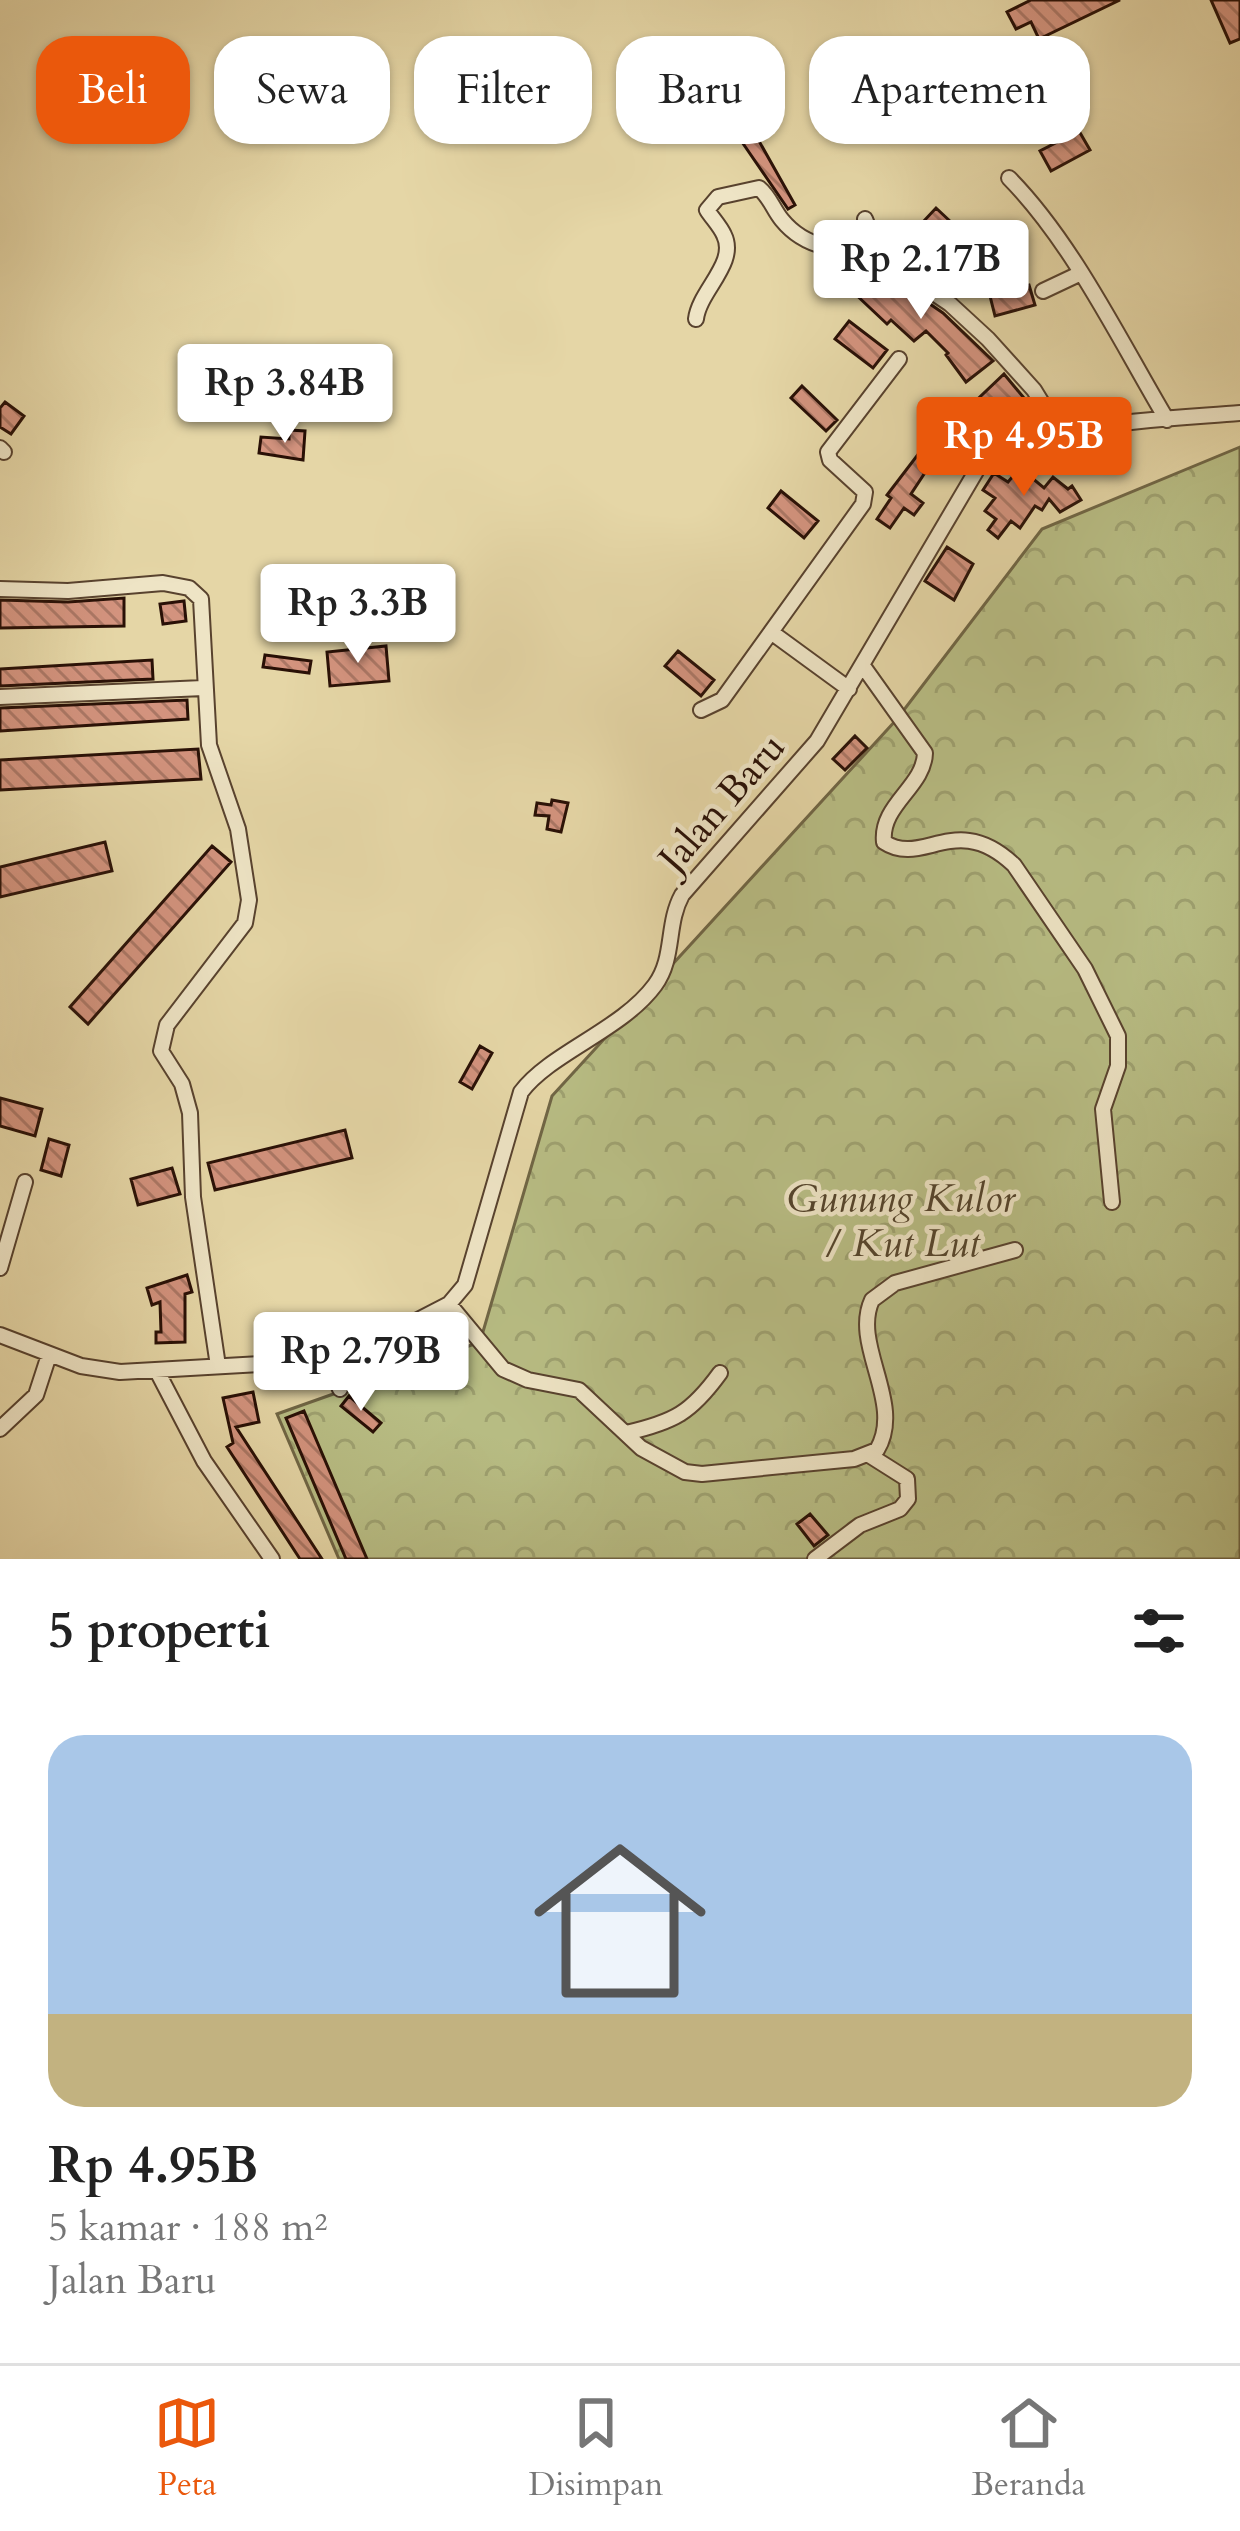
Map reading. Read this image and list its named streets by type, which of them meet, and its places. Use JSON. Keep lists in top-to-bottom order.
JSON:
{
  "streets": {
    "street": ["Jalan Baru"]
  },
  "parks": ["Gunung Kulor / Kut Lut"],
  "page": {
    "chip": [
      "Beli",
      "Sewa",
      "Filter",
      "Baru",
      "Apartemen"
    ],
    "price": [
      "Rp 2.17B",
      "Rp 3.84B",
      "Rp 4.95B",
      "Rp 3.3B",
      "Rp 2.79B"
    ],
    "heading": "5 properti",
    "list": [
      {
        "name": "Rp 4.95B",
        "note": "5 kamar · 188 m² · Jalan Baru"
      }
    ],
    "tabs": ["Peta", "Disimpan", "Beranda"]
  }
}
